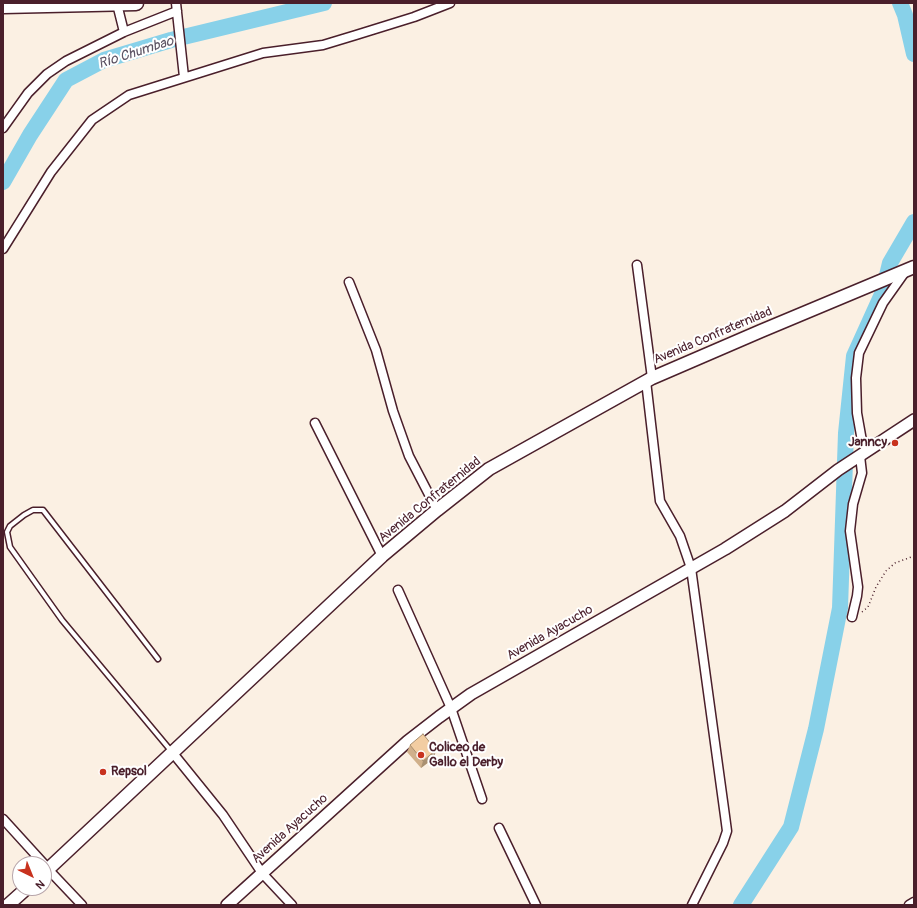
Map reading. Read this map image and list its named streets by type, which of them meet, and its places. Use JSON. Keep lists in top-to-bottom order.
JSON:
{
  "streets": {
    "main road": ["Avenida Confraternidad"],
    "street": ["Avenida Ayacucho"]
  },
  "water": ["Río Chumbao"],
  "places": ["Janncy", "Coliceo de Gallo el Derby", "Repsol"],
  "north": "bottom right"
}
